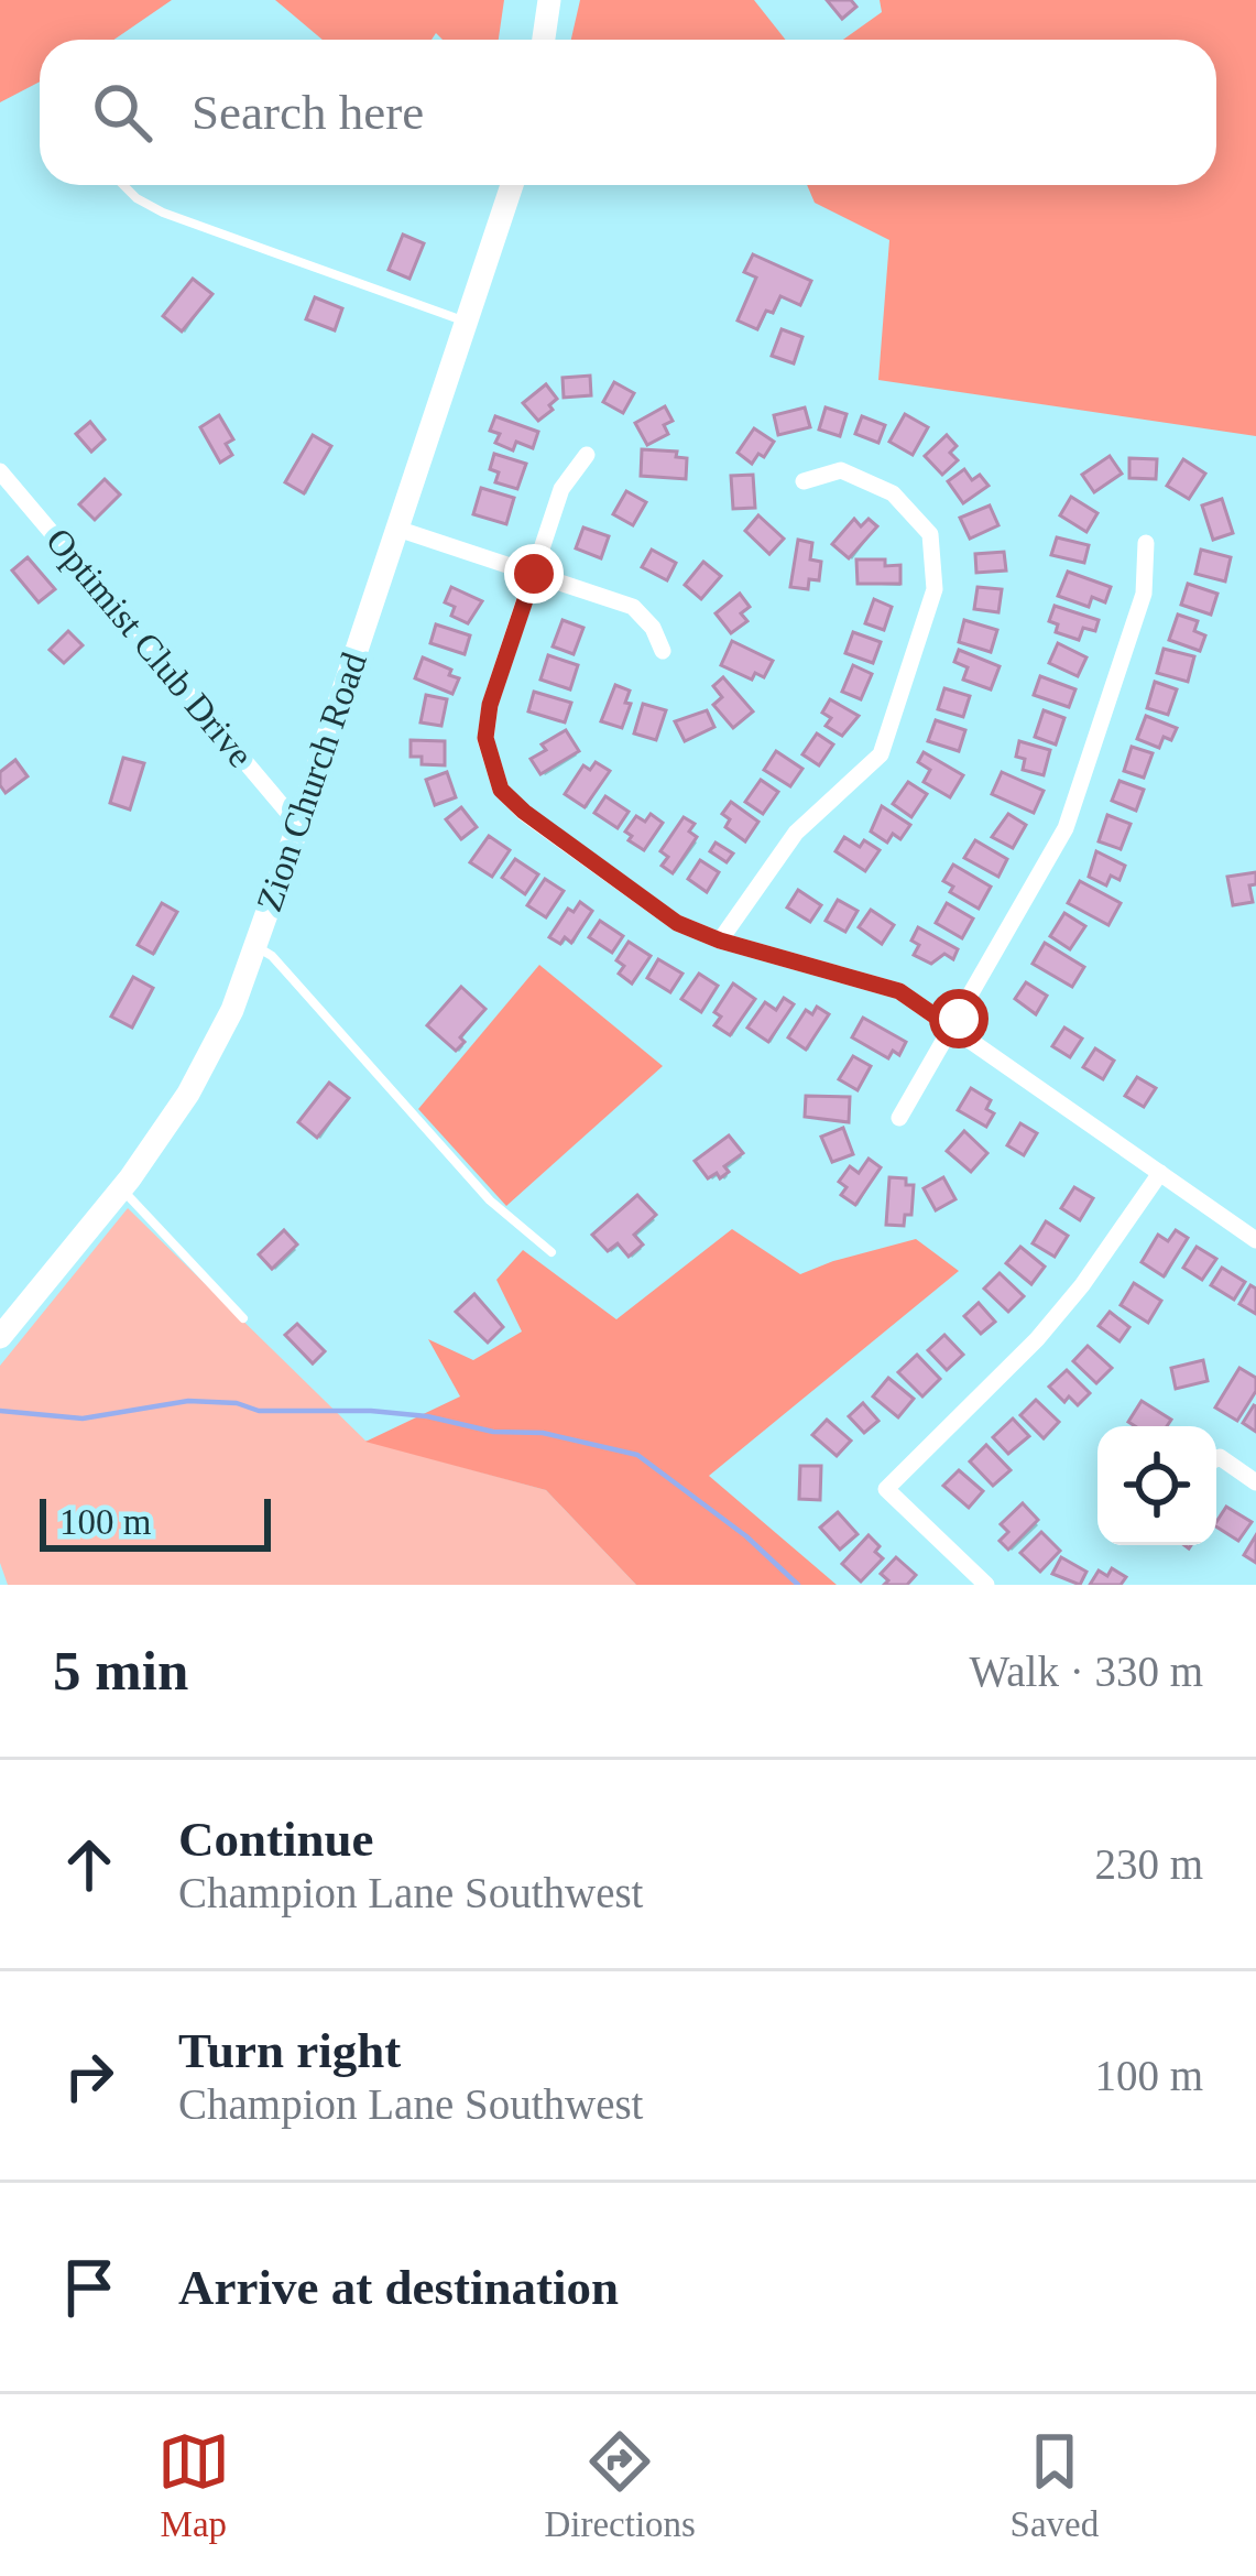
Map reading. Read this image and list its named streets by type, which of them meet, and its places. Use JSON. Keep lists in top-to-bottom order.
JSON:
{
  "streets": {
    "street": ["Optimist Club Drive", "Zion Church Road"]
  },
  "crossings": [
    ["Optimist Club Drive", "Zion Church Road"]
  ],
  "scale_bar": "100 m",
  "page": {
    "search": "Search here",
    "scale": "100 m",
    "heading": ["5 min", "Walk · 330 m"],
    "list": [
      ["Continue", "Champion Lane Southwest", "230 m"],
      ["Turn right", "Champion Lane Southwest", "100 m"],
      "Arrive at destination"
    ],
    "nav": ["Map", "Directions", "Saved"]
  }
}
